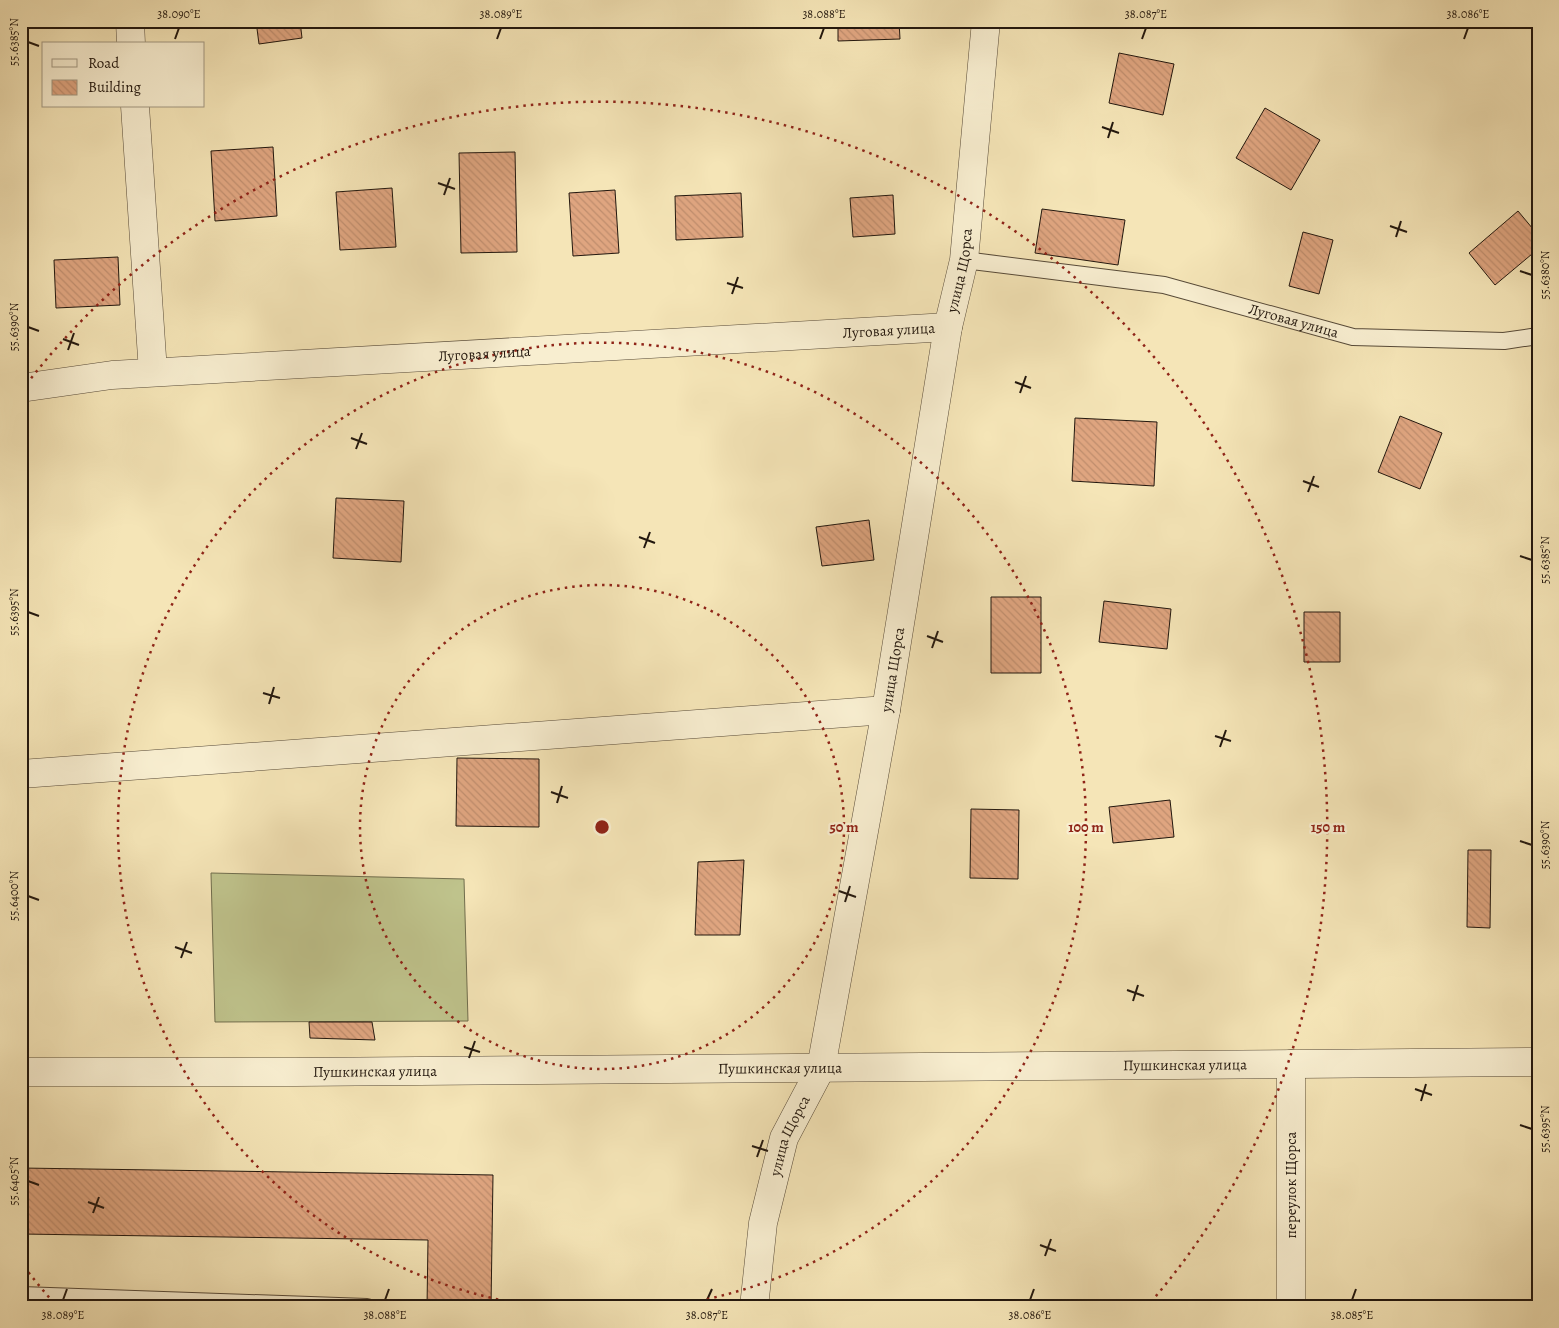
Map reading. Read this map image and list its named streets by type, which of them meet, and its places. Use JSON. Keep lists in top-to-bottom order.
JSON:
{
  "streets": {
    "street": [
      "улица Щорса",
      "Луговая улица",
      "Пушкинская улица",
      "переулок Щорса"
    ]
  },
  "crossings": [
    ["улица Щорса", "Луговая улица"],
    ["улица Щорса", "Пушкинская улица"],
    ["Пушкинская улица", "переулок Щорса"]
  ],
  "legend": ["Road", "Building"],
  "coordinates": [
    "38.090°E",
    "38.089°E",
    "38.088°E",
    "38.087°E",
    "38.086°E",
    "55.6385°N",
    "55.6380°N",
    "55.6390°N",
    "55.6395°N",
    "55.6400°N",
    "55.6405°N",
    "38.085°E"
  ],
  "rings": ["50 m", "100 m", "150 m"]
}
